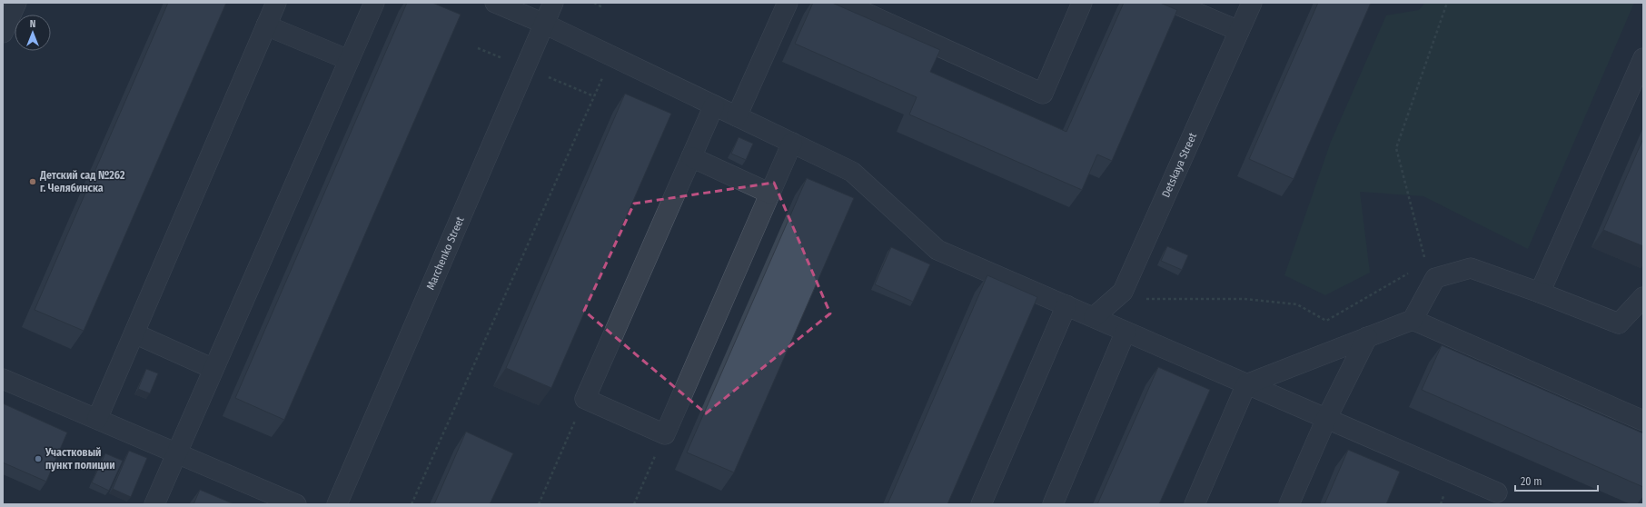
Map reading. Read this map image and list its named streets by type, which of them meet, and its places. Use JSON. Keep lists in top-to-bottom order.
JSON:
{
  "streets": {
    "street": ["Detskaya Street", "Marchenko Street"]
  },
  "places": ["Детский сад №262 г. Челябинска", "Участковый пункт полиции"],
  "scale_bar": "20 m",
  "north": "top"
}
